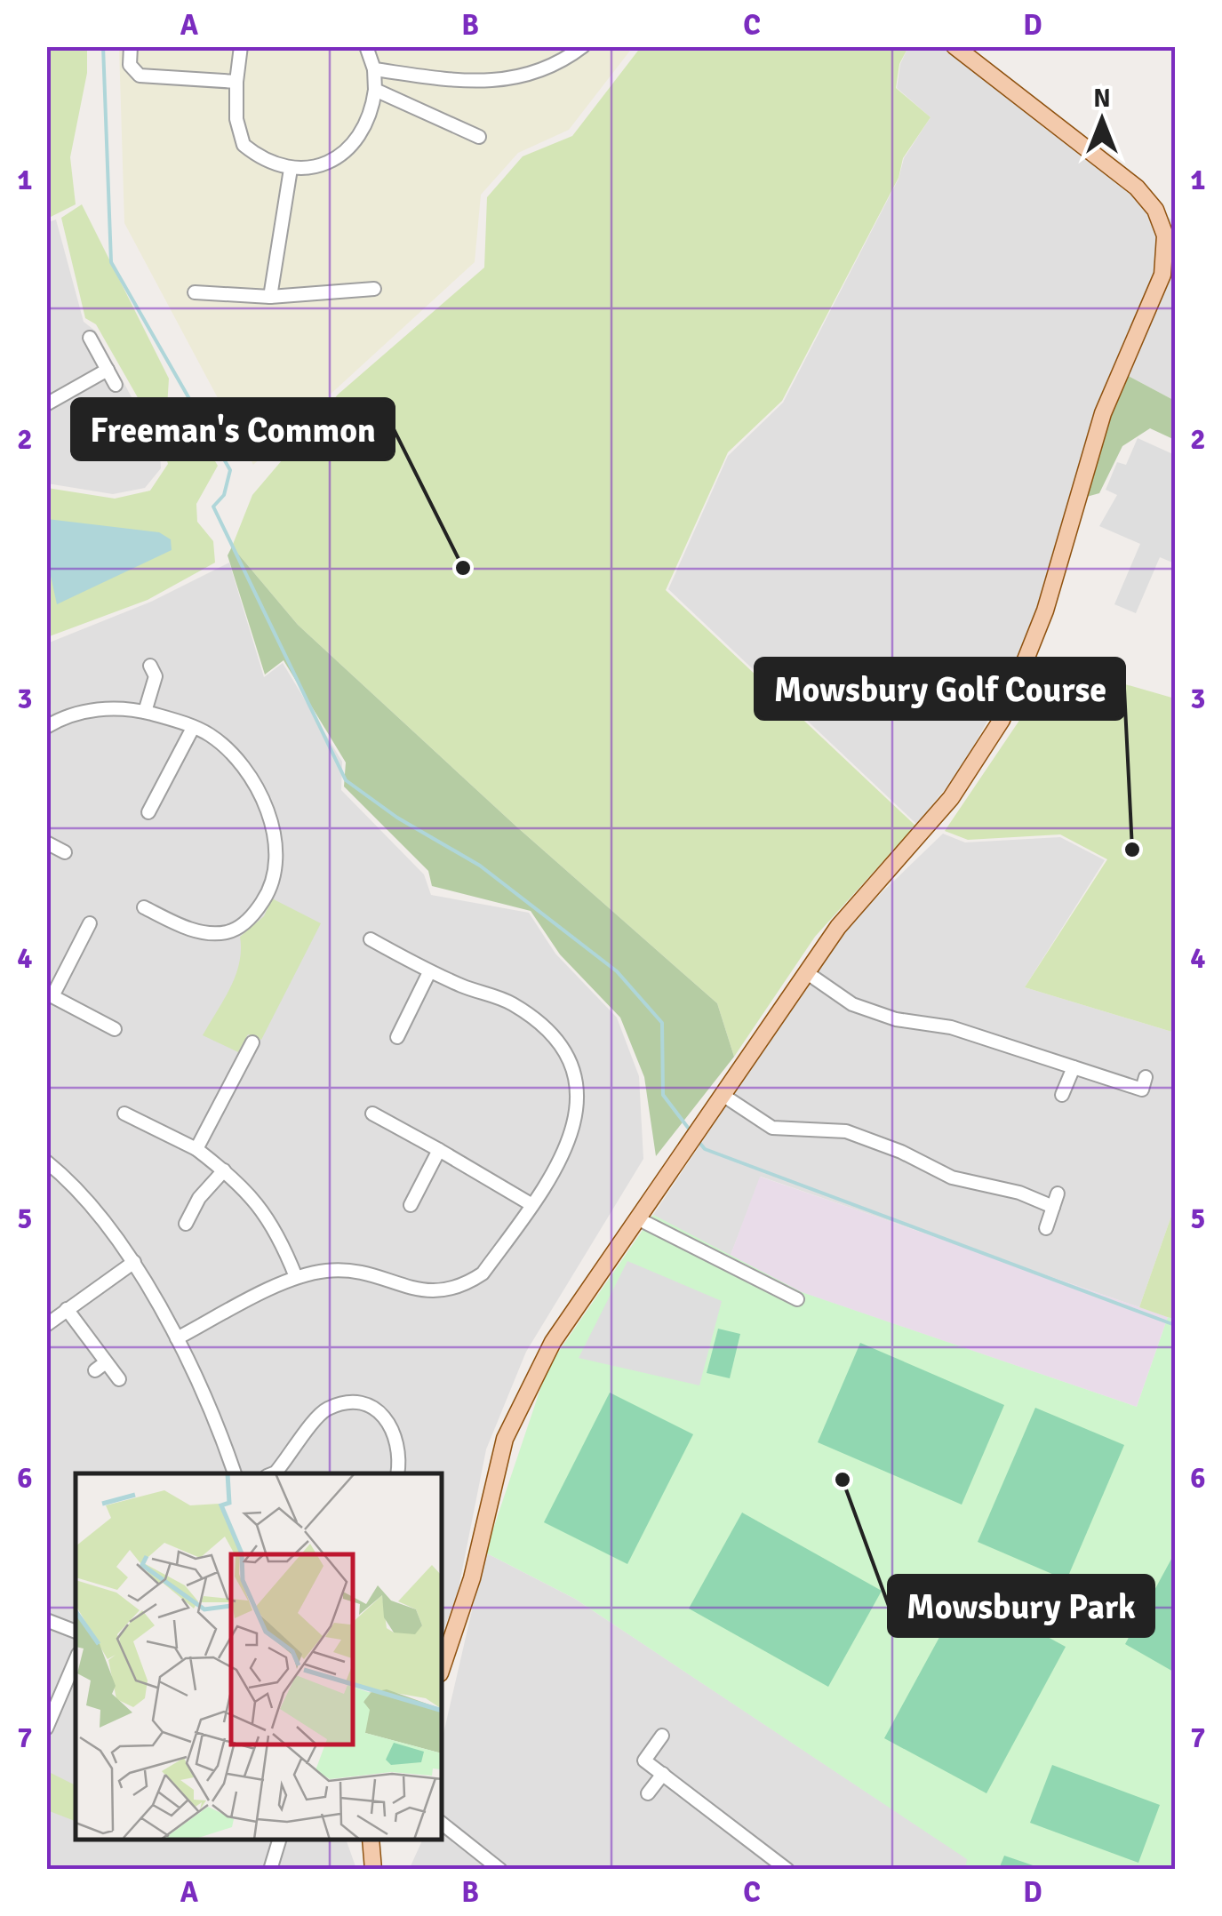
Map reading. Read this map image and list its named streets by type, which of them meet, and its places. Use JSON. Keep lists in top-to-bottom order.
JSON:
{
  "places": ["Freeman's Common", "Mowsbury Golf Course", "Mowsbury Park"],
  "north": "top",
  "grid": {
    "columns": [
      "A",
      "B",
      "C",
      "D"
    ],
    "rows": [
      "1",
      "2",
      "3",
      "4",
      "5",
      "6",
      "7"
    ]
  }
}
